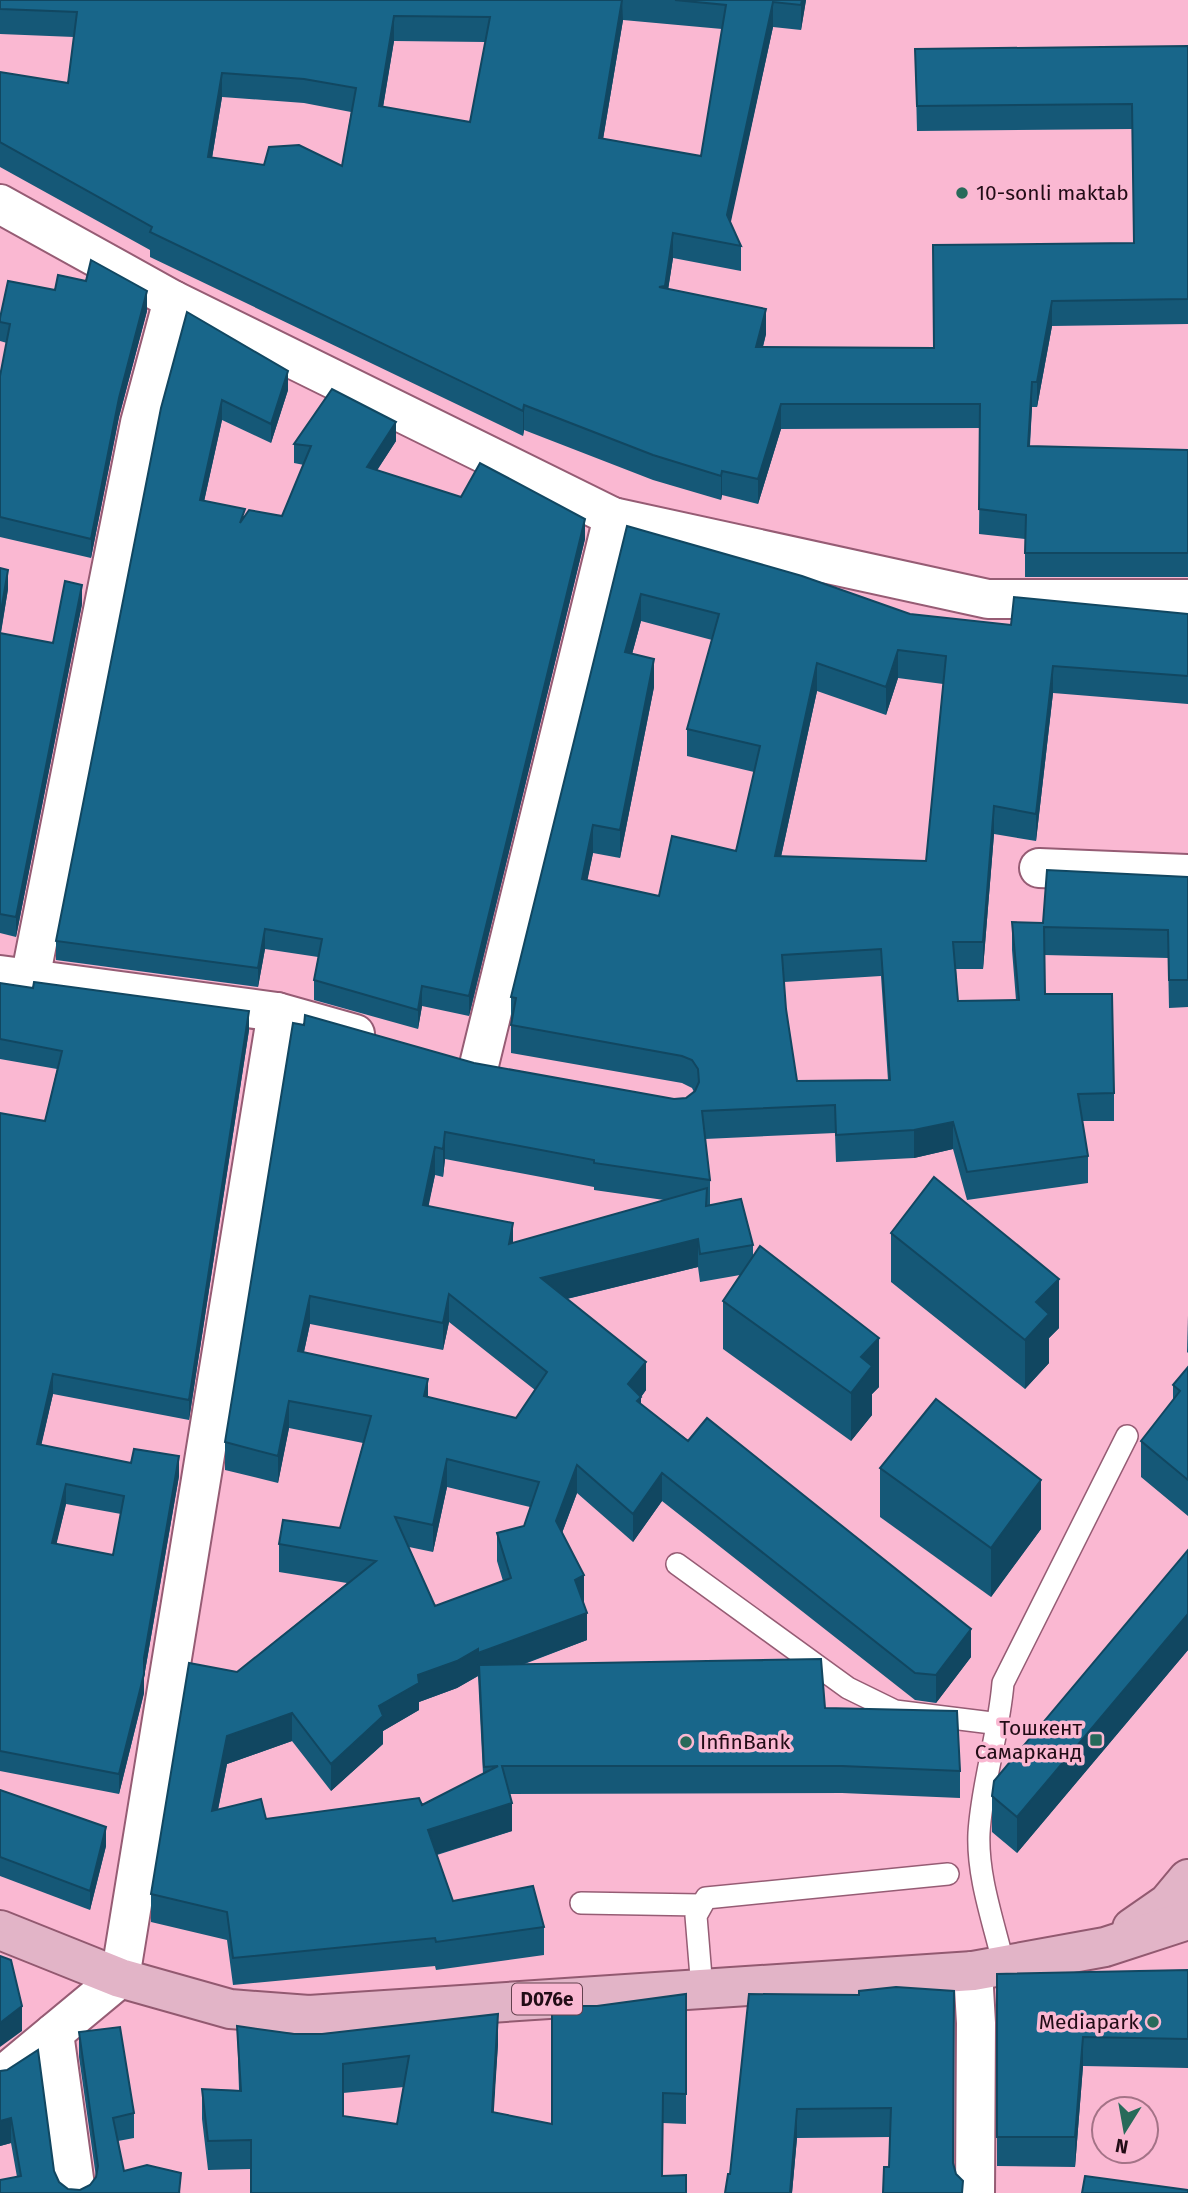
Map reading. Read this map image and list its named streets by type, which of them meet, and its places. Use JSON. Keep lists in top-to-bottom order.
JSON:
{
  "streets": {
    "main road": ["D076e"]
  },
  "places": {
    "other": ["10-sonli maktab", "InfinBank", "Mediapark"],
    "transit": ["Тошкент Самарканд"]
  },
  "north": "bottom"
}
